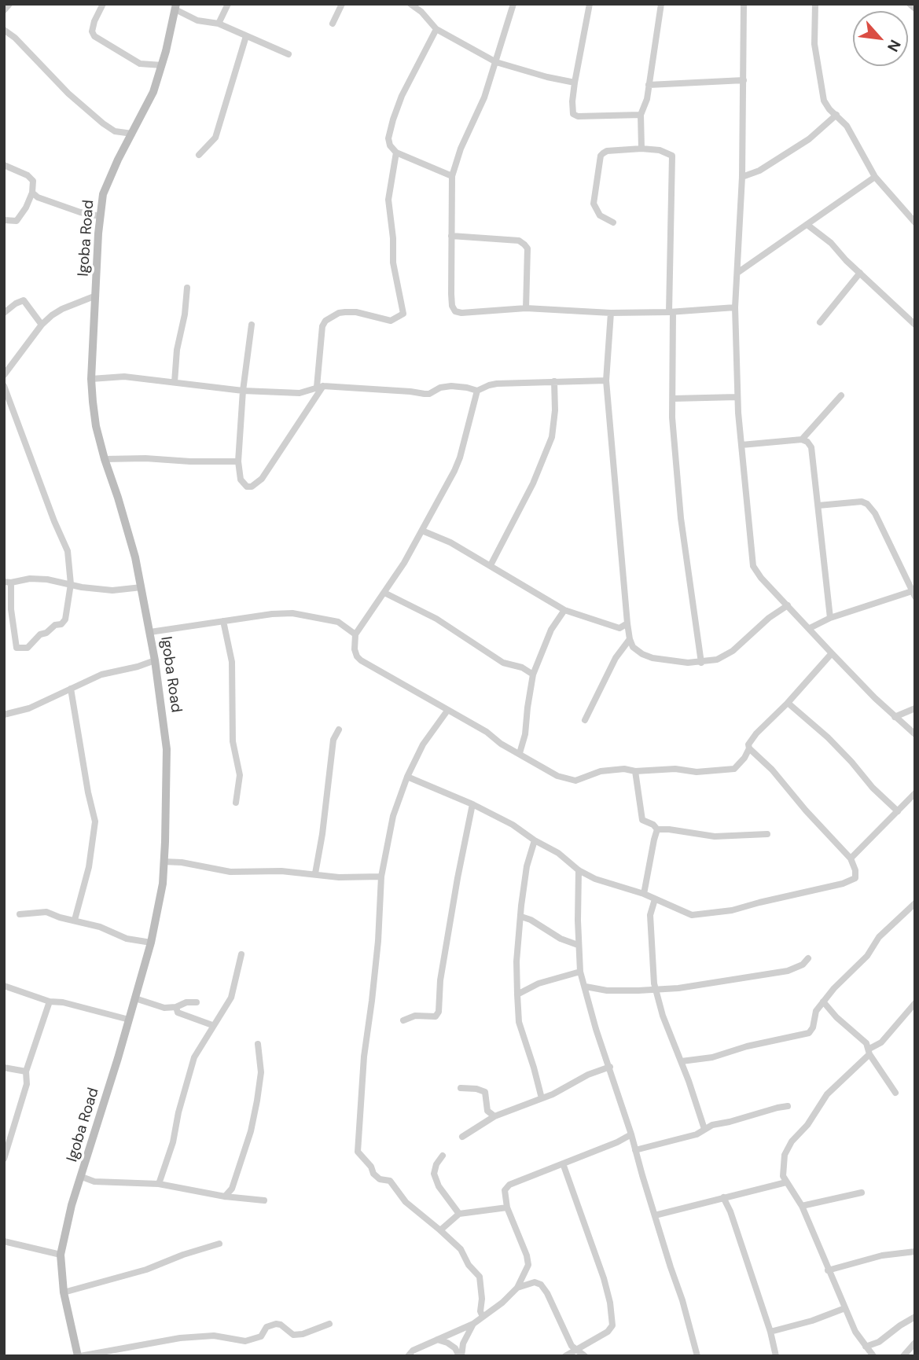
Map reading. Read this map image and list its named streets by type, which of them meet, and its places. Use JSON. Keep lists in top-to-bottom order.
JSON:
{
  "streets": {
    "street": ["Igoba Road"]
  },
  "north": "bottom right"
}
